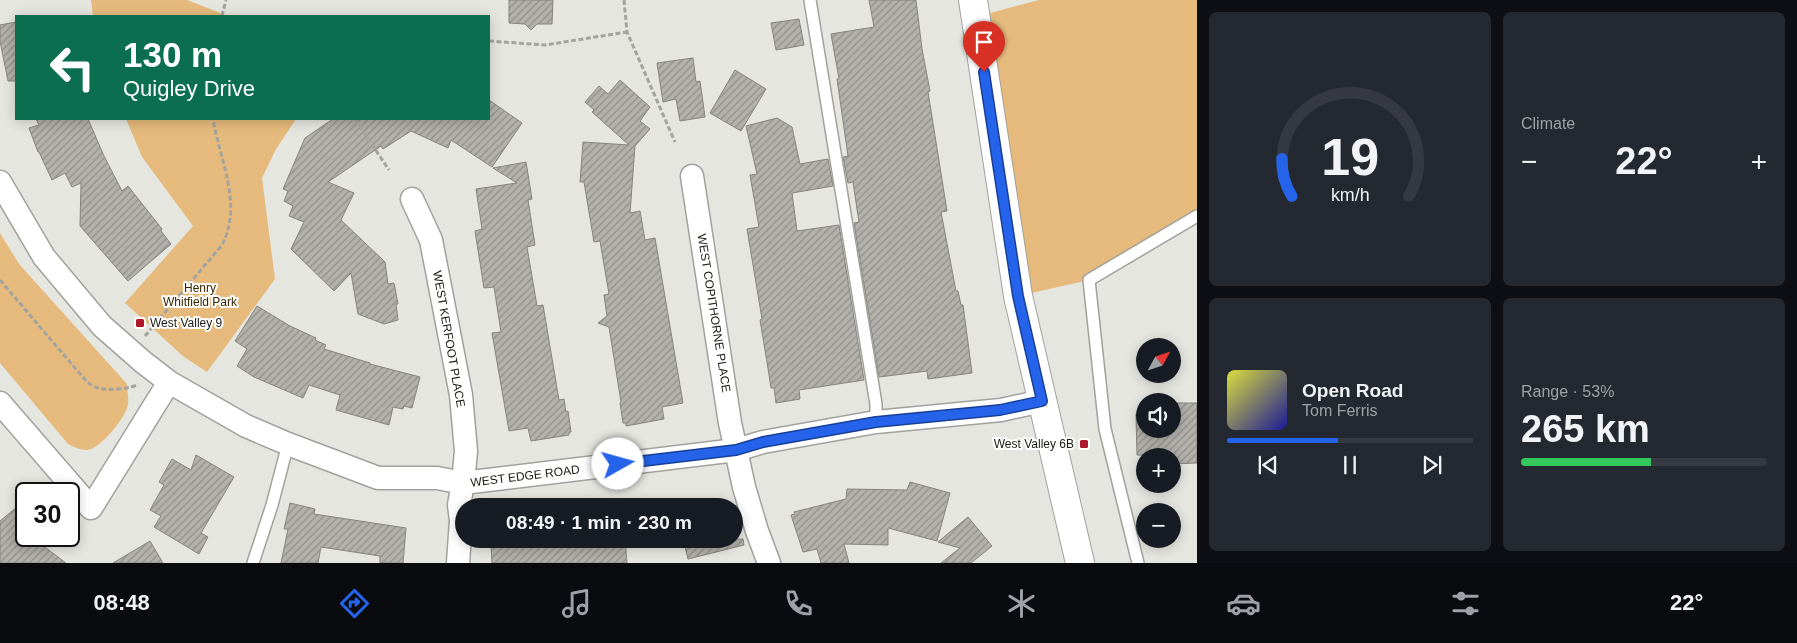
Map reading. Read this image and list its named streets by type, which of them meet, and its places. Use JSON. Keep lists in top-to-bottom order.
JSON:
{
  "streets": {
    "street": ["WEST COPITHORNE PLACE", "WEST KERFOOT PLACE", "WEST EDGE ROAD"]
  },
  "crossings": [
    ["WEST COPITHORNE PLACE", "WEST EDGE ROAD"],
    ["WEST KERFOOT PLACE", "WEST EDGE ROAD"]
  ],
  "parks": ["Henry Whitfield Park"],
  "places": {
    "transit": ["West Valley 9", "West Valley 6B"]
  },
  "north": "top right",
  "page": {
    "tile": [
      "Climate",
      ["Range · 53%", "265 km"]
    ],
    "turn": ["130 m", "Quigley Drive"],
    "heat": ["−", "22°", "+"],
    "map_buttons": ["+", "−"],
    "song": ["Open Road", "Tom Ferris"],
    "limit": "30",
    "trip": "08:49 · 1 min · 230 m",
    "tabs": ["08:48", "22°"],
    "gauge": ["19", "km/h"]
  }
}
